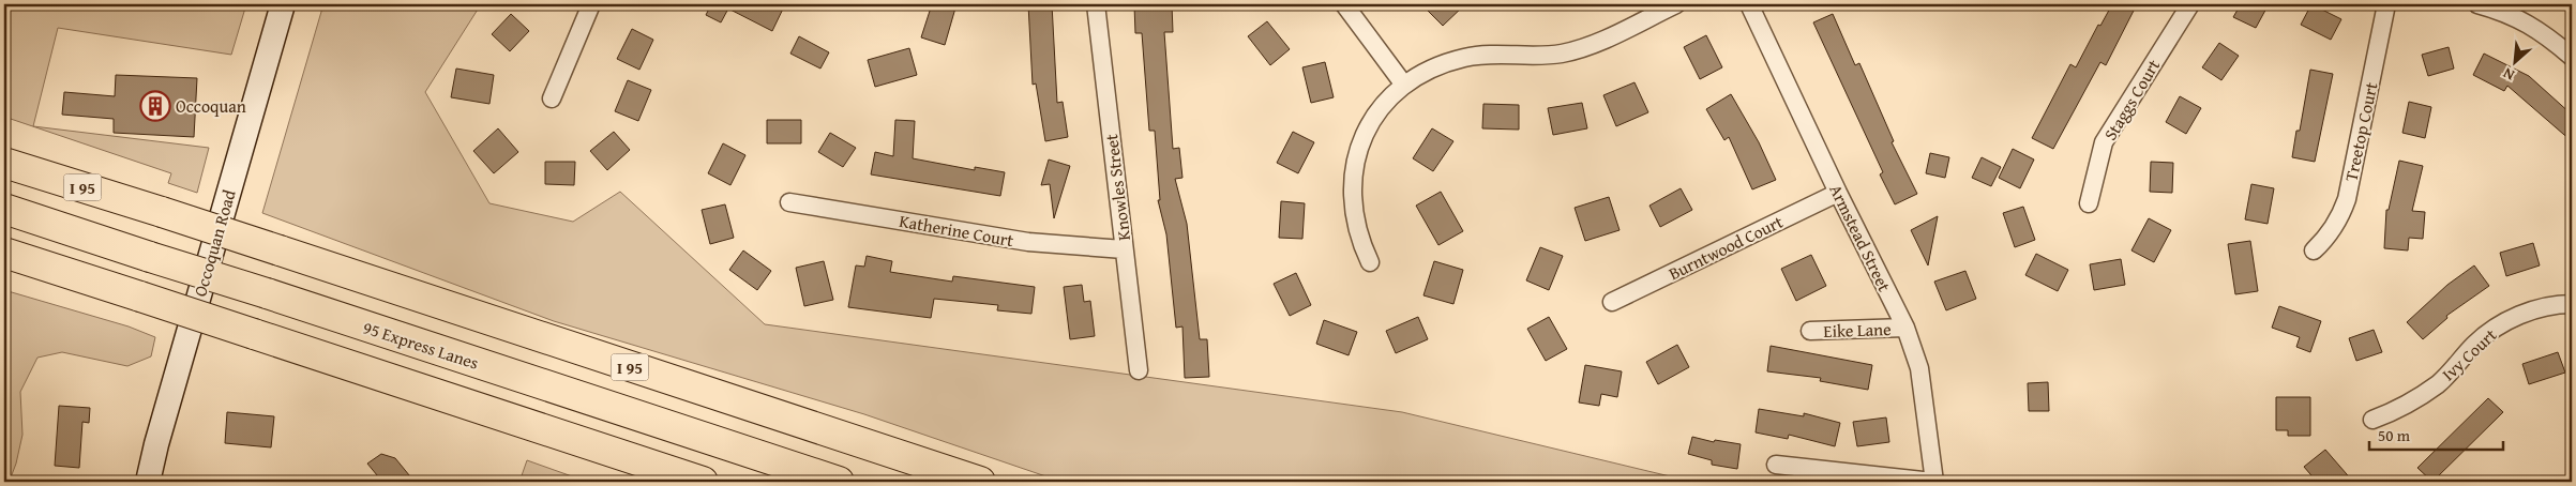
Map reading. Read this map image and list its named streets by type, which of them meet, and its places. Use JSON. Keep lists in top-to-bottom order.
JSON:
{
  "streets": {
    "highway": ["I 95", "95 Express Lanes"],
    "main road": ["Occoquan Road"],
    "street": [
      "Staggs Court",
      "Treetop Court",
      "Knowles Street",
      "Katherine Court",
      "Armstead Street",
      "Burntwood Court",
      "Eike Lane",
      "Ivy Court"
    ]
  },
  "crossings": [
    ["Knowles Street", "Katherine Court"],
    ["Armstead Street", "Burntwood Court"],
    ["Armstead Street", "Eike Lane"]
  ],
  "places": {
    "building": ["Occoquan"]
  },
  "scale_bar": "50 m",
  "north": "bottom left"
}
